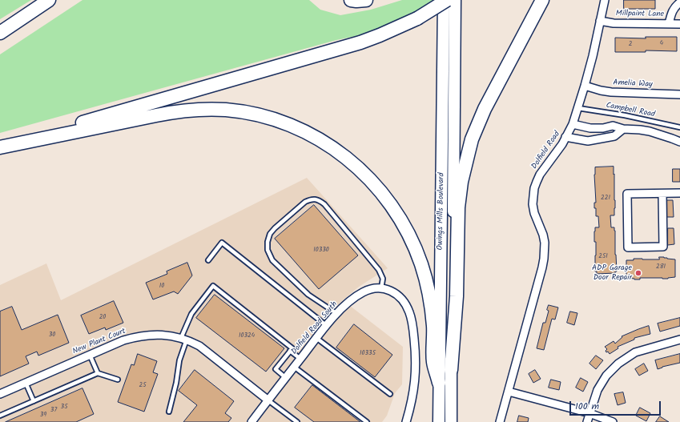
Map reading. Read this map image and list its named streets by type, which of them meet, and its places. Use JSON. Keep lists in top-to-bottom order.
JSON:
{
  "streets": {
    "main road": ["Owings Mills Boulevard"],
    "street": [
      "Millpaint Lane",
      "Amelia Way",
      "Dolfield Road",
      "Dolfield Road South",
      "New Plant Court"
    ],
    "lane": ["Campbell Road"]
  },
  "crossings": [
    ["Millpaint Lane", "Dolfield Road"],
    ["Amelia Way", "Dolfield Road"],
    ["Campbell Road", "Dolfield Road"],
    ["Dolfield Road South", "New Plant Court"]
  ],
  "places": ["ADP Garage Door Repair"],
  "house_numbers": [
    "4",
    "2",
    "221",
    "10330",
    "251",
    "281",
    "10",
    "20",
    "30",
    "10324",
    "10335",
    "25",
    "35",
    "37",
    "39"
  ],
  "scale_bar": "100 m"
}
